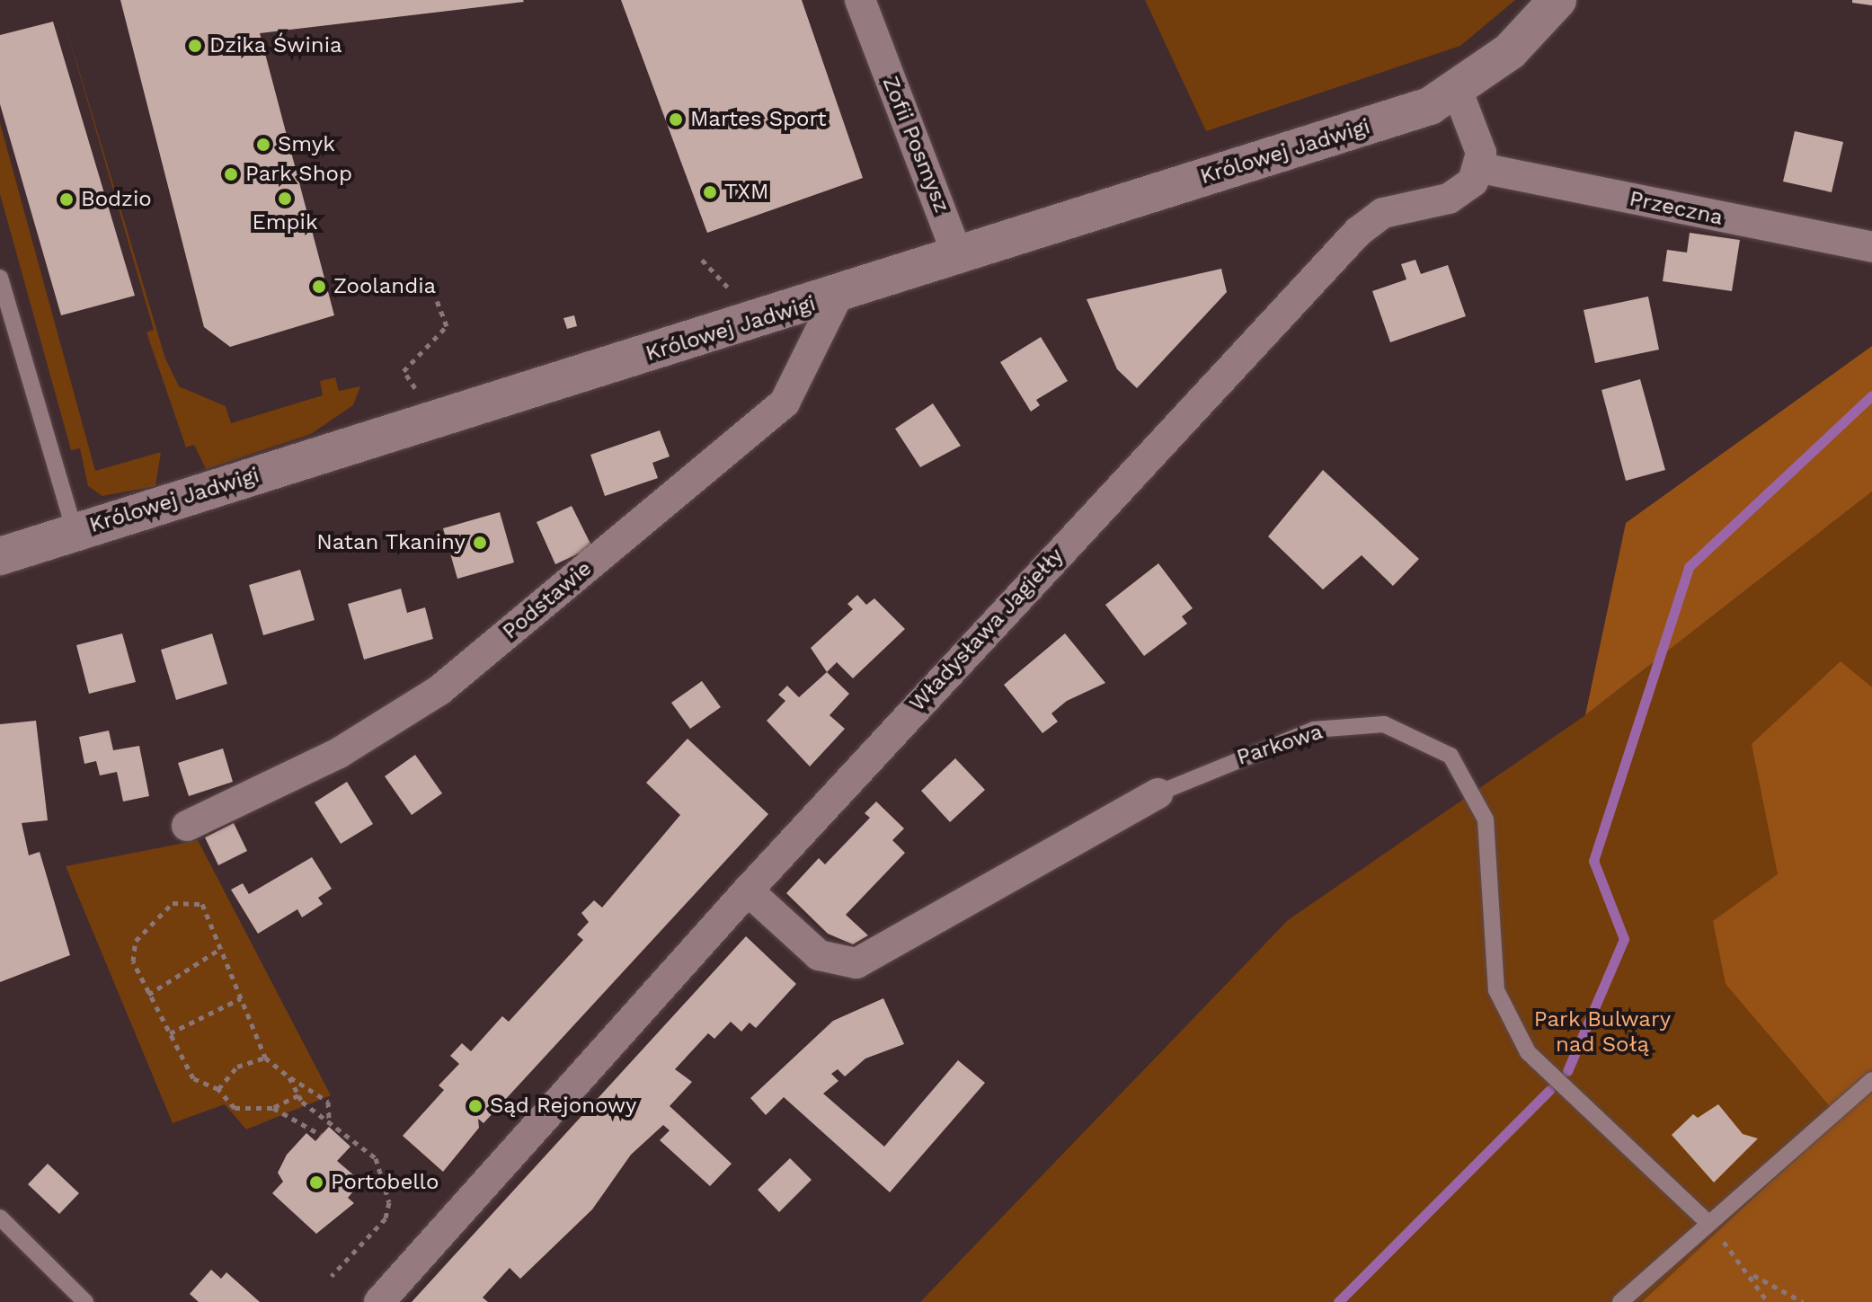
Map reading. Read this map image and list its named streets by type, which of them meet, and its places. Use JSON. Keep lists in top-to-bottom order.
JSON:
{
  "streets": {
    "street": [
      "Zofii Posmysz",
      "Królowej Jadwigi",
      "Przeczna",
      "Podstawie",
      "Władysława Jagiełły",
      "Parkowa"
    ]
  },
  "crossings": [
    ["Zofii Posmysz", "Królowej Jadwigi"],
    ["Królowej Jadwigi", "Podstawie"],
    ["Przeczna", "Władysława Jagiełły"],
    ["Władysława Jagiełły", "Parkowa"]
  ],
  "parks": ["Park Bulwary nad Sołą"],
  "places": [
    "Dzika Świnia",
    "Martes Sport",
    "Smyk",
    "Park Shop",
    "TXM",
    "Empik",
    "Bodzio",
    "Zoolandia",
    "Natan Tkaniny",
    "Sąd Rejonowy",
    "Portobello"
  ]
}
